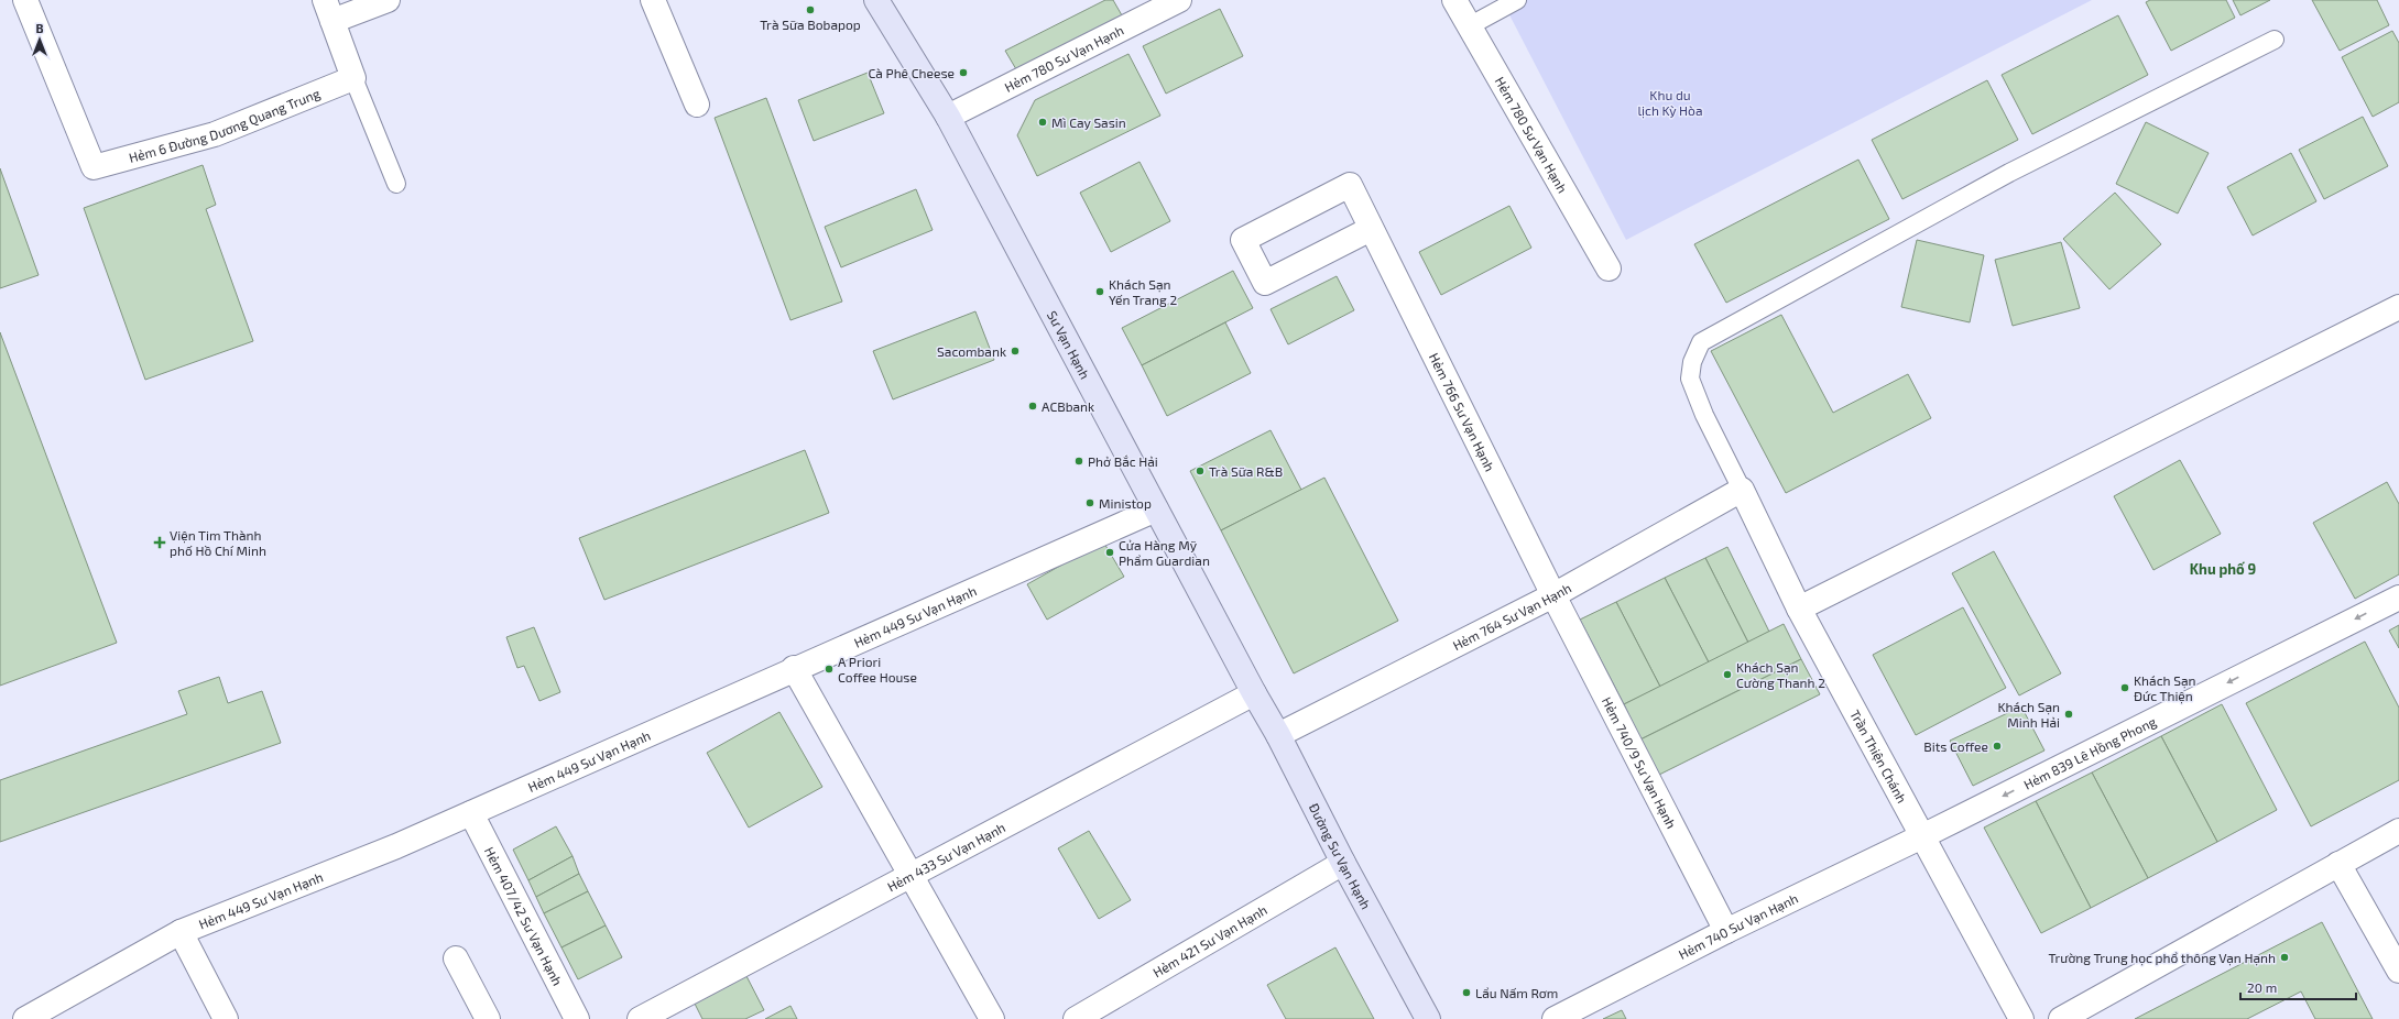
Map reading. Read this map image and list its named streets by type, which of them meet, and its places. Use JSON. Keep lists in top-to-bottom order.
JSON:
{
  "streets": {
    "street": [
      "Hẻm 780 Sư Vạn Hạnh",
      "Hẻm 6 Đường Dương Quang Trung",
      "Sư Vạn Hạnh",
      "Hẻm 766 Sư Vạn Hạnh",
      "Hẻm 449 Sư Vạn Hạnh",
      "Hẻm 764 Sư Vạn Hạnh",
      "Hẻm 839 Lê Hồng Phong",
      "Trần Thiện Chánh",
      "Hẻm 740/9 Sư Vạn Hạnh",
      "Hẻm 433 Sư Vạn Hạnh",
      "Đường Sư Vạn Hạnh",
      "Hẻm 407/42 Sư Vạn Hạnh",
      "Hẻm 740 Sư Vạn Hạnh",
      "Hẻm 421 Sư Vạn Hạnh"
    ]
  },
  "crossings": [
    ["Hẻm 780 Sư Vạn Hạnh", "Sư Vạn Hạnh"],
    ["Sư Vạn Hạnh", "Hẻm 449 Sư Vạn Hạnh"],
    ["Sư Vạn Hạnh", "Hẻm 433 Sư Vạn Hạnh"],
    ["Sư Vạn Hạnh", "Đường Sư Vạn Hạnh"],
    ["Hẻm 766 Sư Vạn Hạnh", "Hẻm 764 Sư Vạn Hạnh"],
    ["Hẻm 766 Sư Vạn Hạnh", "Hẻm 740/9 Sư Vạn Hạnh"],
    ["Hẻm 449 Sư Vạn Hạnh", "Hẻm 407/42 Sư Vạn Hạnh"],
    ["Hẻm 764 Sư Vạn Hạnh", "Trần Thiện Chánh"],
    ["Hẻm 764 Sư Vạn Hạnh", "Hẻm 740/9 Sư Vạn Hạnh"],
    ["Hẻm 764 Sư Vạn Hạnh", "Đường Sư Vạn Hạnh"],
    ["Hẻm 839 Lê Hồng Phong", "Trần Thiện Chánh"],
    ["Hẻm 839 Lê Hồng Phong", "Hẻm 740 Sư Vạn Hạnh"],
    ["Trần Thiện Chánh", "Hẻm 740 Sư Vạn Hạnh"],
    ["Hẻm 740/9 Sư Vạn Hạnh", "Hẻm 740 Sư Vạn Hạnh"],
    ["Hẻm 433 Sư Vạn Hạnh", "Đường Sư Vạn Hạnh"],
    ["Đường Sư Vạn Hạnh", "Hẻm 421 Sư Vạn Hạnh"]
  ],
  "districts": ["Khu phố 9"],
  "parks": ["Khu du lịch Kỳ Hòa"],
  "places": {
    "other": [
      "Trà Sữa Bobapop",
      "Cà Phê Cheese",
      "Mì Cay Sasin",
      "Khách Sạn Yến Trang 2",
      "Sacombank",
      "ACBbank",
      "Phở Bắc Hải",
      "Trà Sữa R&B",
      "Ministop",
      "Cửa Hàng Mỹ Phẩm Guardian",
      "A Priori Coffee House",
      "Khách Sạn Cường Thanh 2",
      "Khách Sạn Đức Thiện",
      "Khách Sạn Minh Hải",
      "Bits Coffee",
      "Trường Trung học phổ thông Vạn Hạnh",
      "Lẩu Nấm Rơm"
    ],
    "health": ["Viện Tim Thành phố Hồ Chí Minh"]
  },
  "scale_bar": "20 m",
  "north": "top"
}
